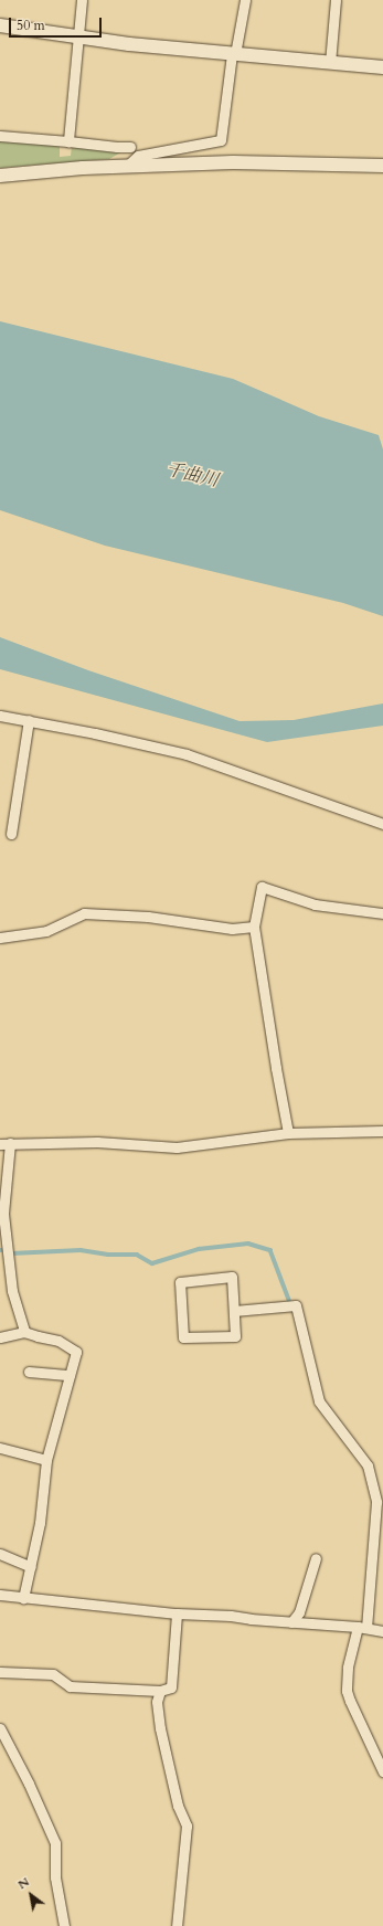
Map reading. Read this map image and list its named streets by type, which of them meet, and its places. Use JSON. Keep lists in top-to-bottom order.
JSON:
{
  "water": ["千曲川"],
  "scale_bar": "50 m",
  "north": "top left"
}
